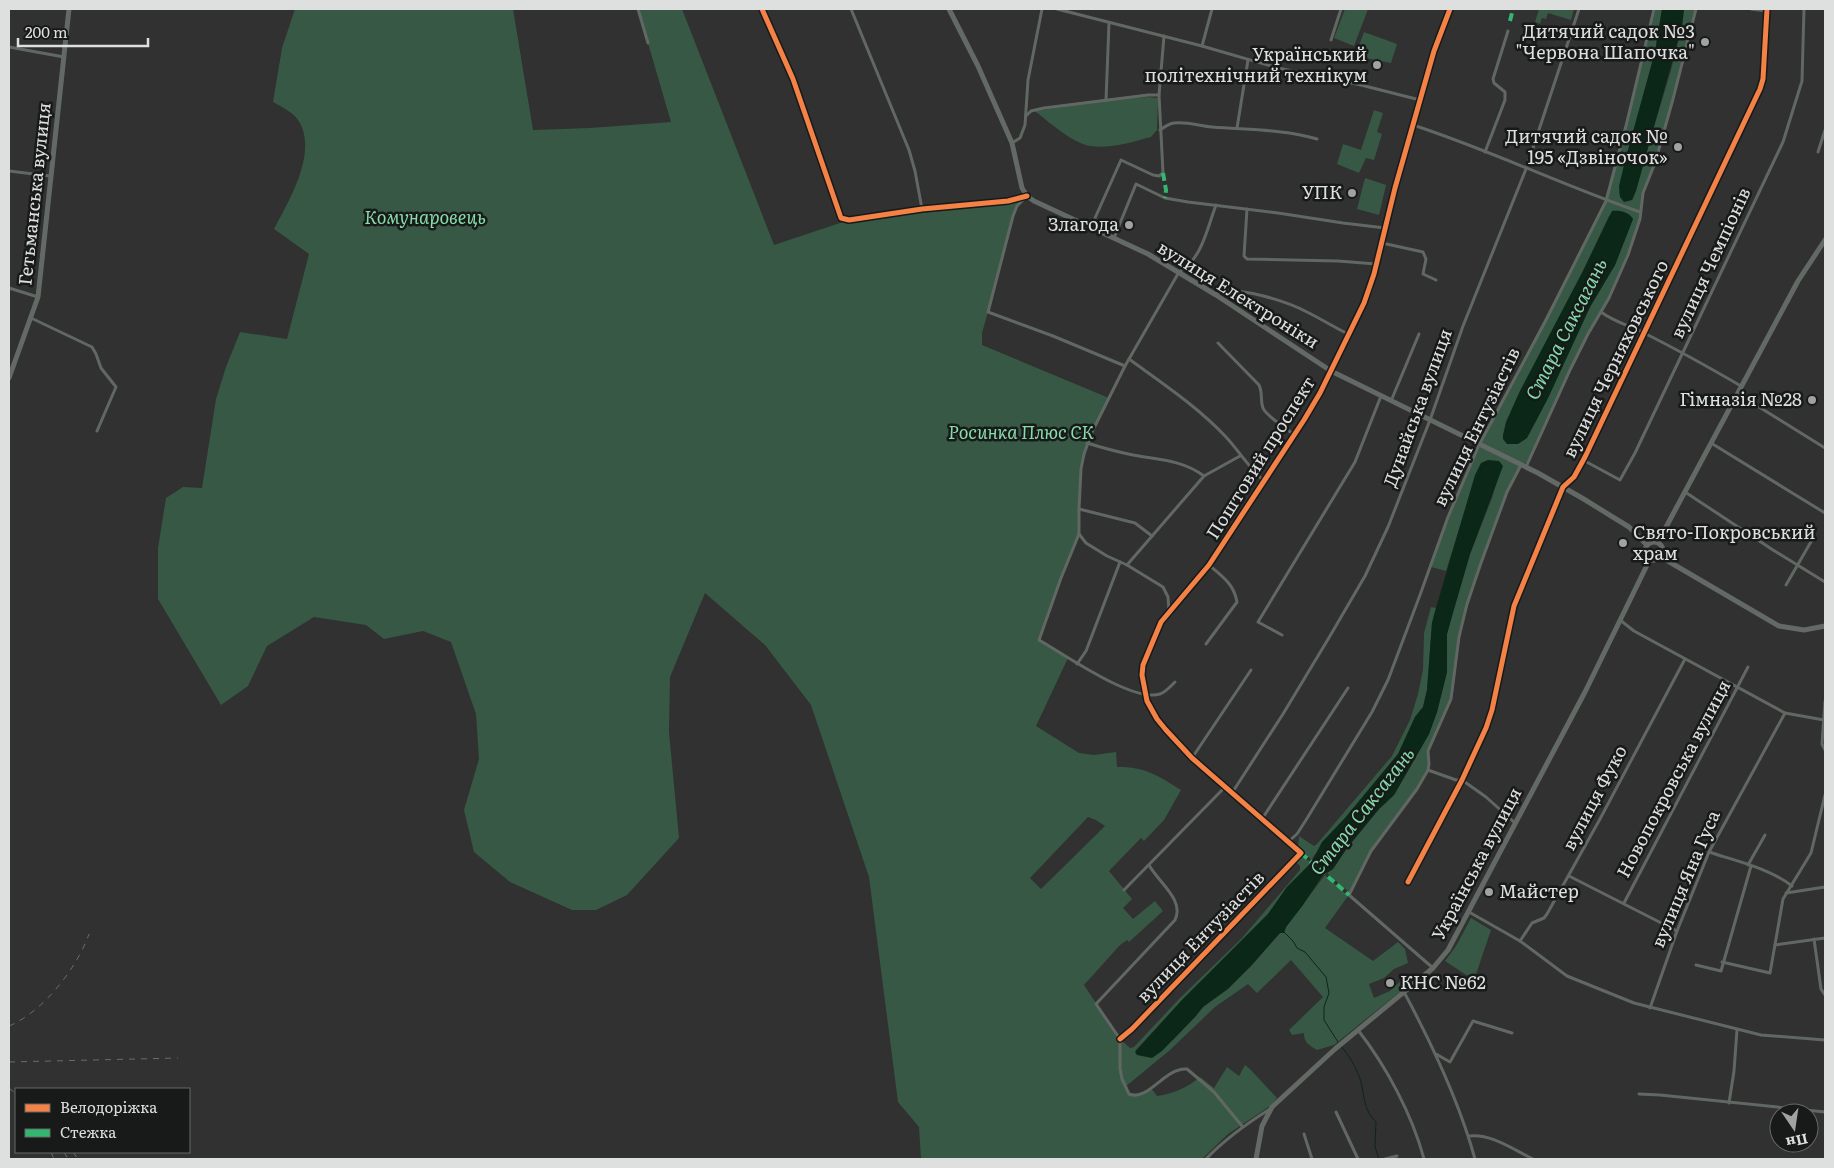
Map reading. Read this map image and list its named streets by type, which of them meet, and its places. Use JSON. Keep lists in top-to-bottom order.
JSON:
{
  "streets": {
    "main road": [
      "Гетьманська вулиця",
      "вулиця Електроніки",
      "Поштовий проспект",
      "Українська вулиця"
    ],
    "street": [
      "вулиця Чемпіонів",
      "вулиця Черняховського",
      "Дунайська вулиця",
      "вулиця Ентузіастів",
      "Новопокровська вулиця",
      "вулиця Фуко",
      "вулиця Яна Гуса"
    ]
  },
  "crossings": [
    ["вулиця Чемпіонів", "вулиця Черняховського"],
    ["вулиця Електроніки", "вулиця Черняховського"],
    ["вулиця Електроніки", "Дунайська вулиця"],
    ["вулиця Електроніки", "вулиця Ентузіастів"],
    ["вулиця Електроніки", "Поштовий проспект"],
    ["вулиця Електроніки", "Українська вулиця"],
    ["Дунайська вулиця", "Поштовий проспект"],
    ["вулиця Ентузіастів", "Поштовий проспект"]
  ],
  "water": ["Стара Саксагань"],
  "parks": ["Комунаровець", "Росинка Плюс СК"],
  "places": [
    "Дитячий садок №3 \"Червона Шапочка\"",
    "Український політехнічний технікум",
    "Дитячий садок № 195 «Дзвіночок»",
    "УПК",
    "Злагода",
    "Гімназія №28",
    "Свято-Покровський храм",
    "Майстер",
    "КНС №62"
  ],
  "legend": ["Велодоріжка", "Стежка"],
  "scale_bar": "200 m",
  "north": "bottom"
}
